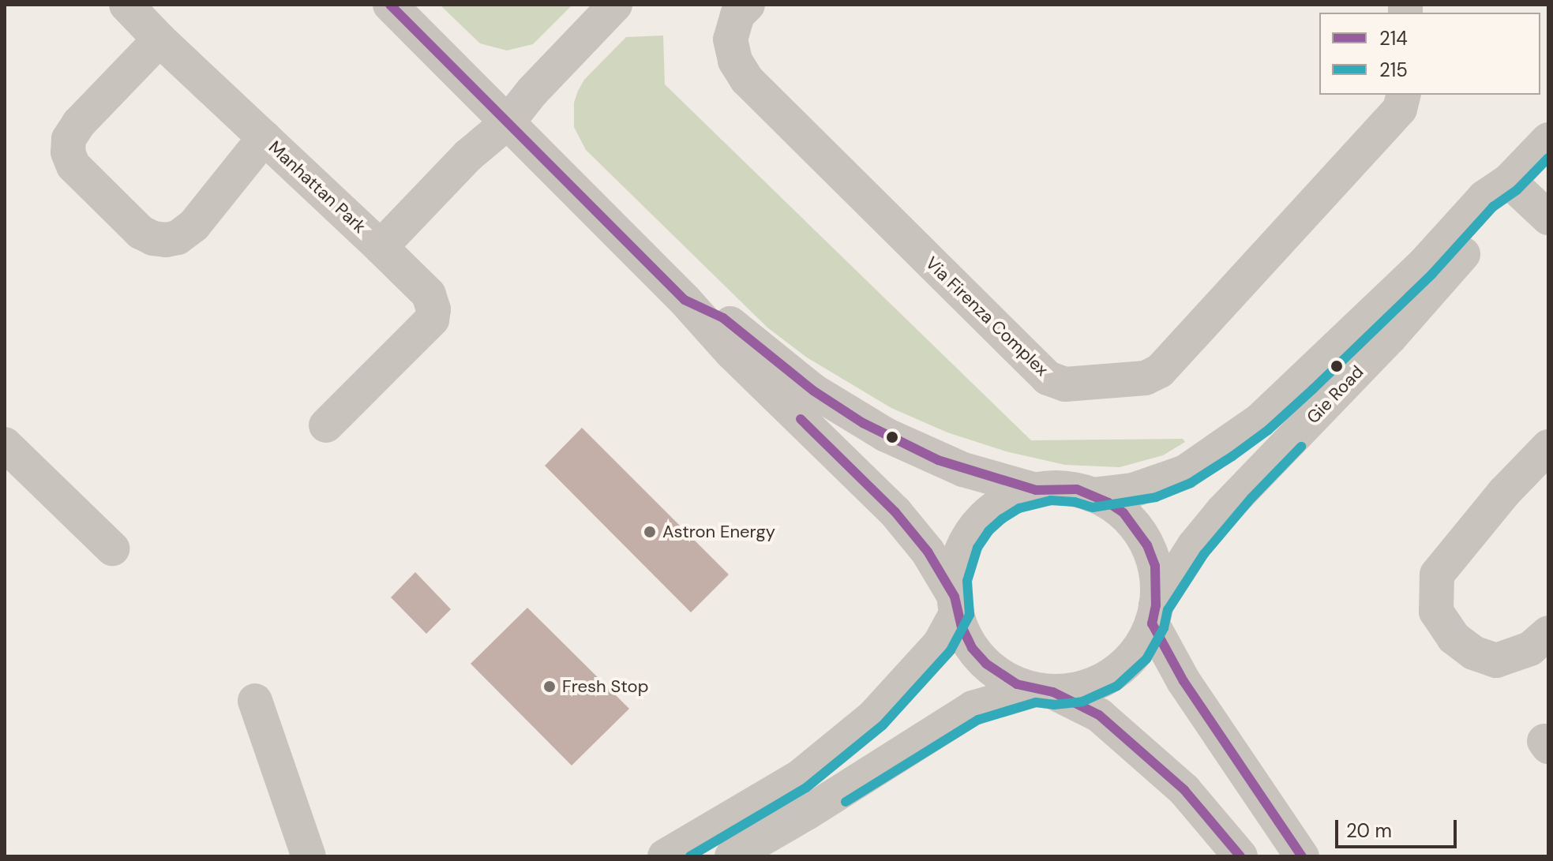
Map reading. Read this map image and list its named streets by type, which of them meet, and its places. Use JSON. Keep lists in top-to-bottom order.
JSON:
{
  "streets": {
    "street": ["Manhattan Park", "Via Firenza Complex", "Gie Road"]
  },
  "places": ["Astron Energy", "Fresh Stop"],
  "lines": ["transit line 214", "transit line 215"],
  "legend": ["214", "215"],
  "scale_bar": "20 m"
}
